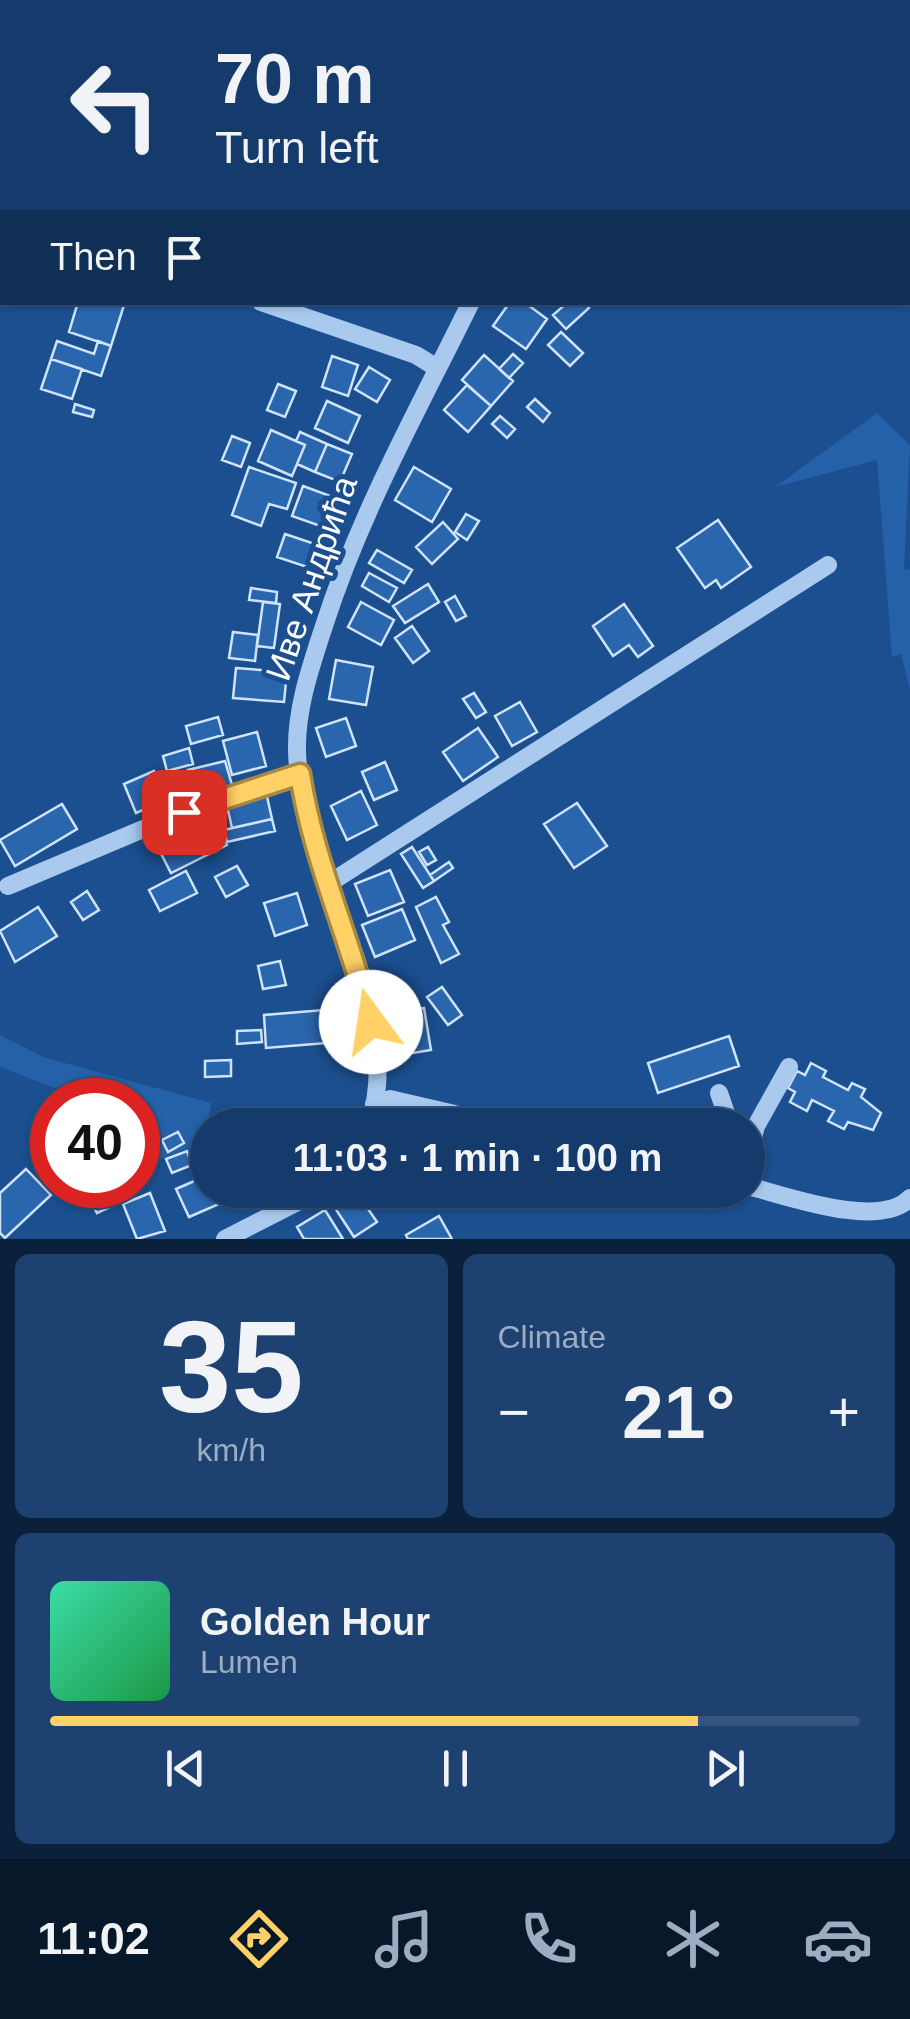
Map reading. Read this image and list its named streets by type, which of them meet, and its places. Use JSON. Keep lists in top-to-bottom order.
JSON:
{
  "streets": {
    "street": ["Иве Андрића"]
  },
  "page": {
    "turn": ["70 m", "Turn left"],
    "then": "Then",
    "limit": "40",
    "trip": "11:03 · 1 min · 100 m",
    "tile": [
      ["35", "km/h"],
      "Climate"
    ],
    "heat": ["−", "21°", "+"],
    "song": ["Golden Hour", "Lumen"],
    "tabs": "11:02"
  }
}
